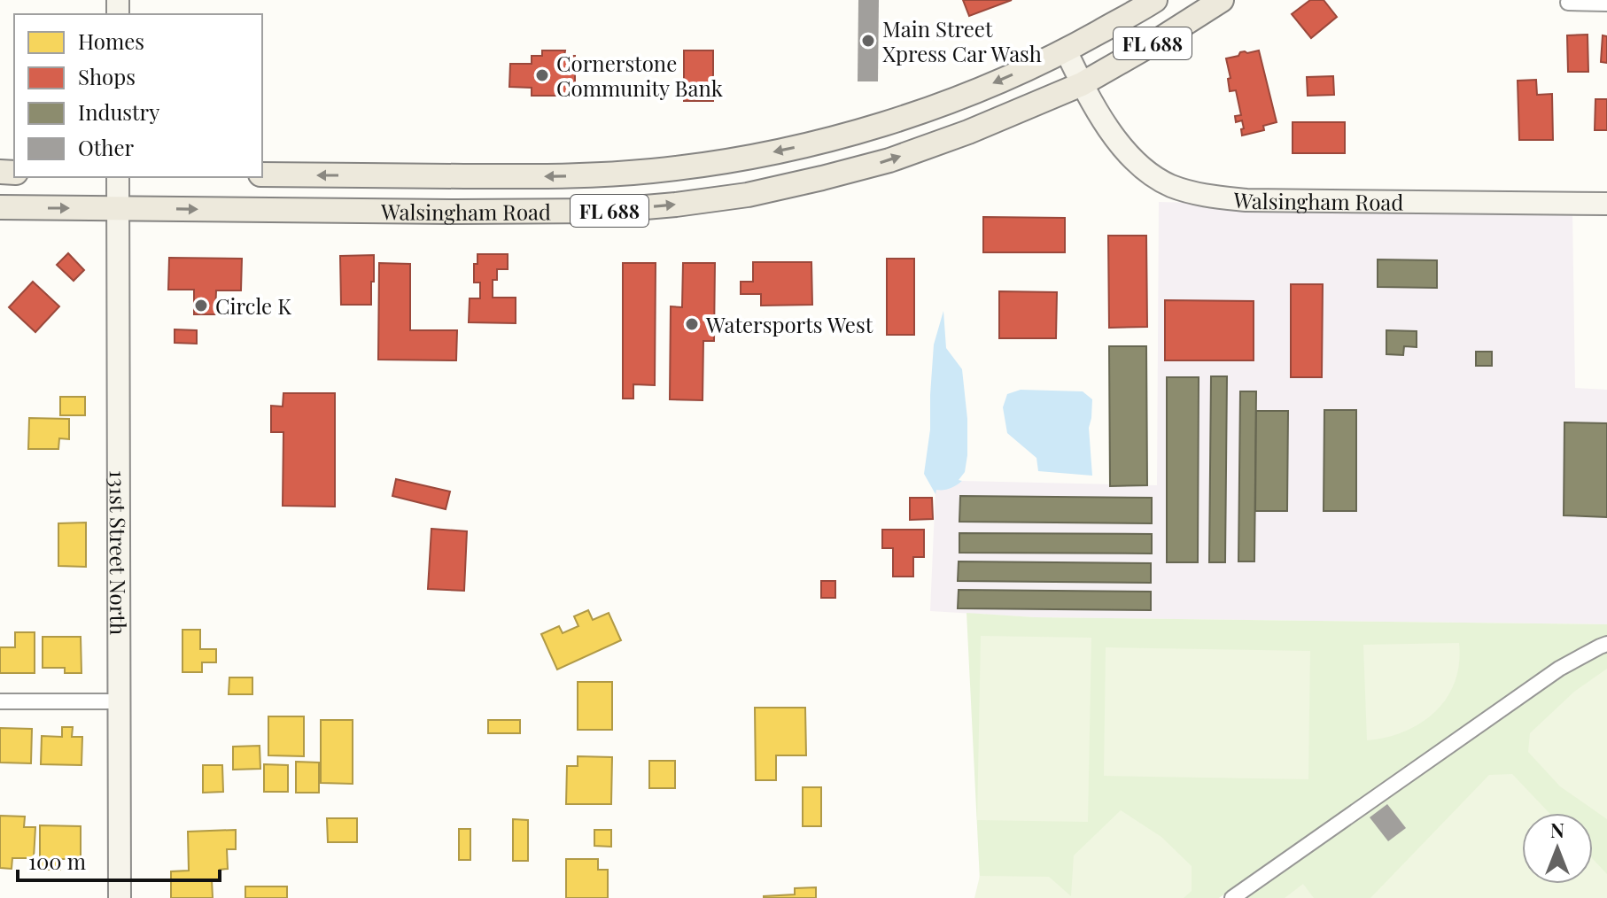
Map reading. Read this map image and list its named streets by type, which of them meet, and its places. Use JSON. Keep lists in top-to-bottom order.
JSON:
{
  "streets": {
    "main road": ["FL 688", "Walsingham Road"],
    "street": ["131st Street North"]
  },
  "crossings": [
    ["FL 688", "Walsingham Road"],
    ["Walsingham Road", "131st Street North"]
  ],
  "places": [
    "Main Street Xpress Car Wash",
    "Cornerstone Community Bank",
    "Circle K",
    "Watersports West"
  ],
  "legend": [
    "Homes",
    "Shops",
    "Industry",
    "Other"
  ],
  "scale_bar": "100 m",
  "north": "top"
}
